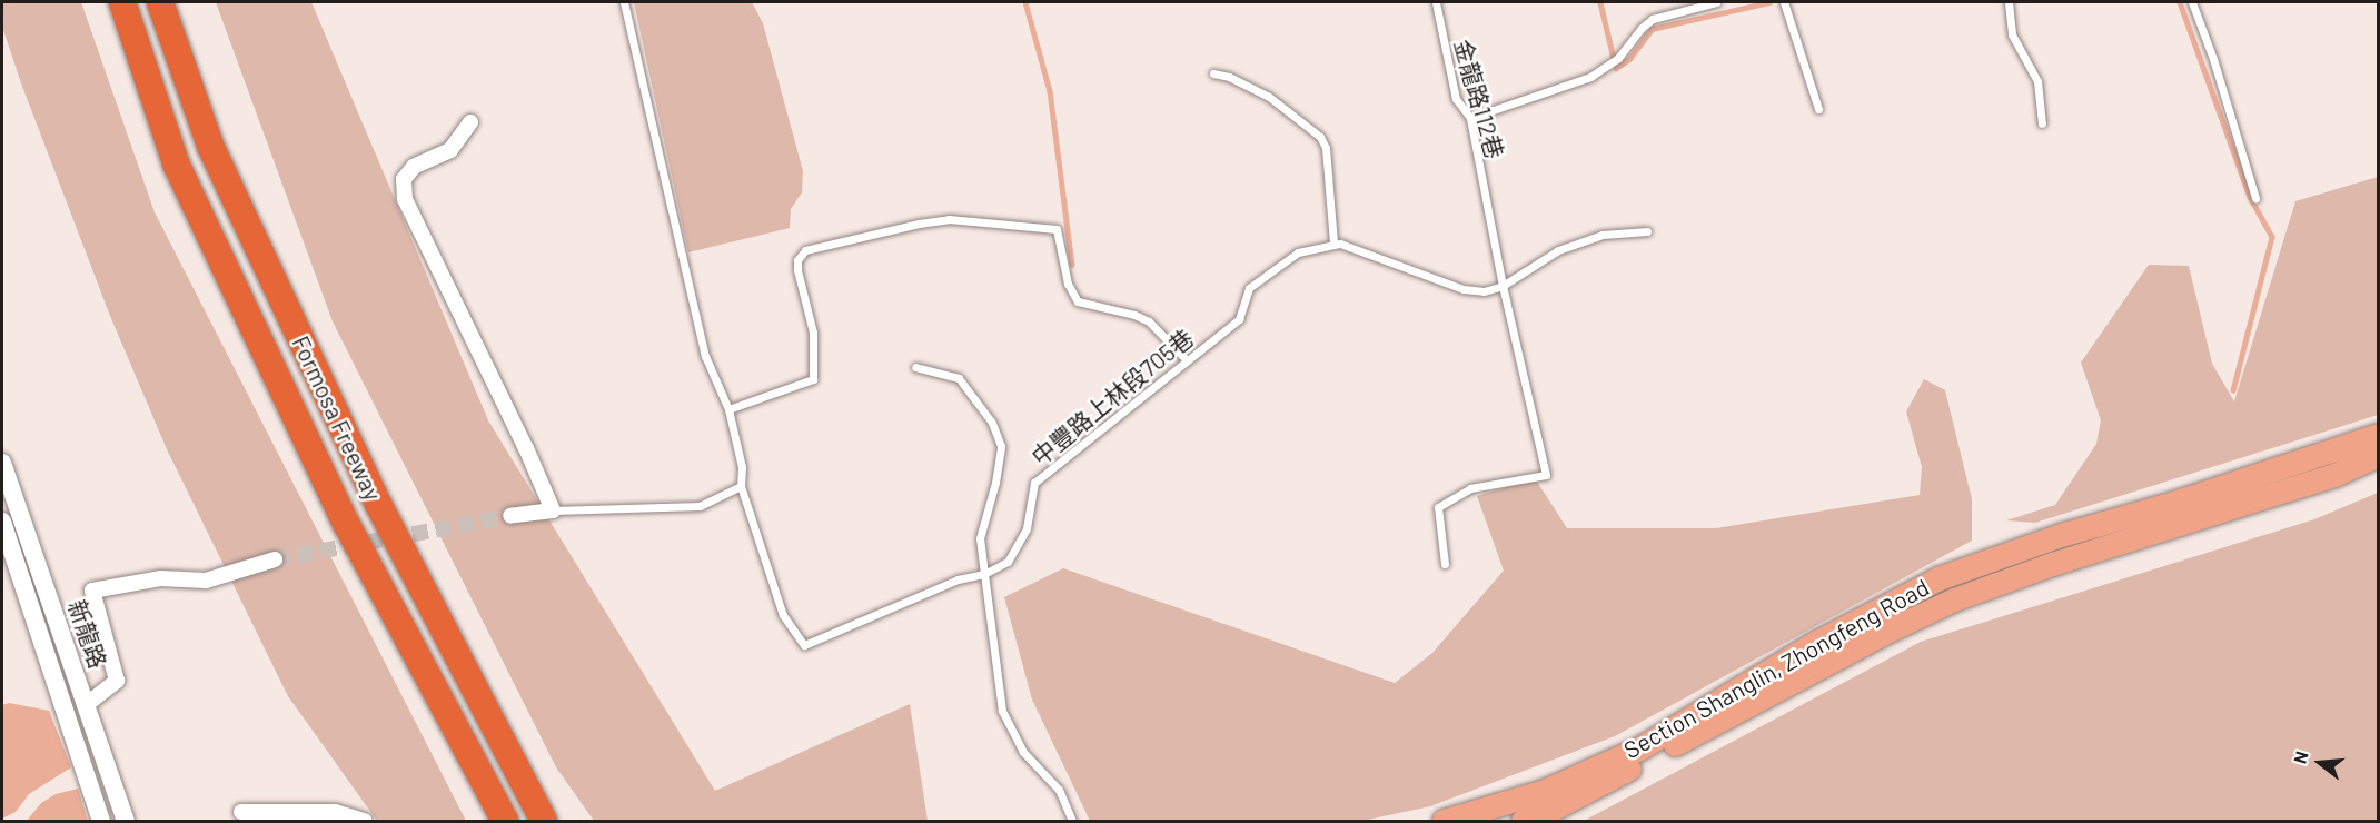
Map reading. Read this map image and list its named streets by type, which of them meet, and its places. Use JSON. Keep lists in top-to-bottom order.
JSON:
{
  "streets": {
    "highway": ["Formosa Freeway"],
    "main road": ["Section Shanglin, Zhongfeng Road"],
    "street": ["新龍路"],
    "lane": ["金龍路112巷", "中豐路上林段705巷"]
  },
  "north": "left"
}
